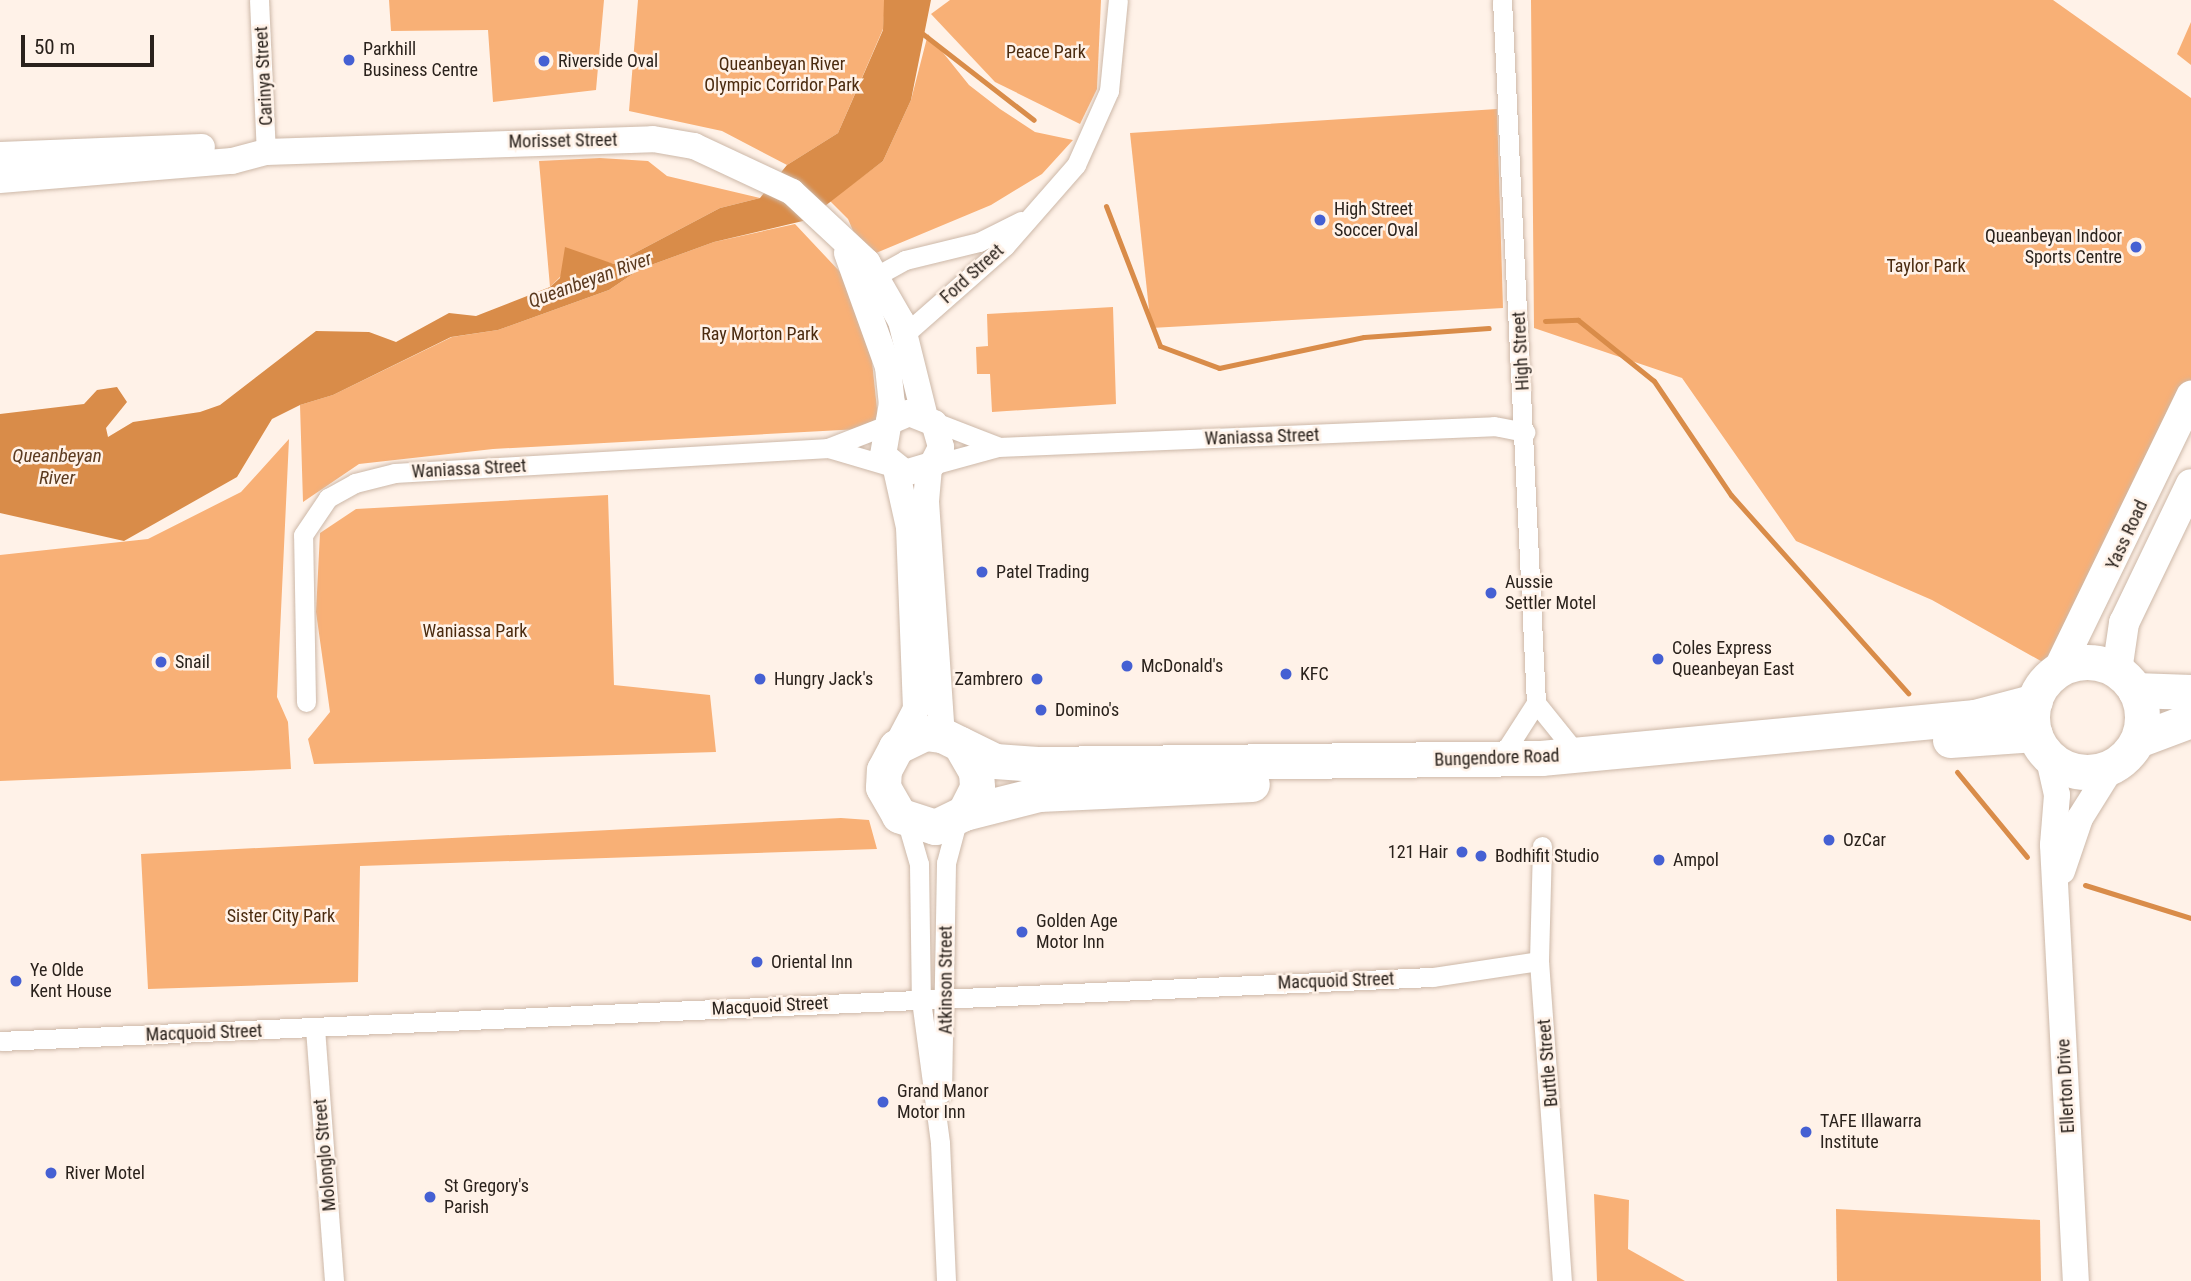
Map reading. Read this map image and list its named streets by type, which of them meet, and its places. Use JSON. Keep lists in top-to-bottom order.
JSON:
{
  "streets": {
    "highway": ["Bungendore Road"],
    "main road": ["Yass Road"],
    "street": [
      "Carinya Street",
      "Morisset Street",
      "Ford Street",
      "High Street",
      "Waniassa Street",
      "Atkinson Street",
      "Macquoid Street",
      "Buttle Street",
      "Ellerton Drive",
      "Molonglo Street"
    ]
  },
  "crossings": [
    ["Carinya Street", "Morisset Street"],
    ["Morisset Street", "Ford Street"],
    ["High Street", "Waniassa Street"],
    ["Yass Road", "Bungendore Road"],
    ["Yass Road", "Ellerton Drive"],
    ["Bungendore Road", "Atkinson Street"],
    ["Bungendore Road", "Ellerton Drive"],
    ["Atkinson Street", "Macquoid Street"],
    ["Macquoid Street", "Buttle Street"],
    ["Macquoid Street", "Molonglo Street"]
  ],
  "water": ["Queanbeyan River"],
  "parks": [
    "Peace Park",
    "Queanbeyan River Olympic Corridor Park",
    "Taylor Park",
    "Ray Morton Park",
    "Waniassa Park",
    "Sister City Park"
  ],
  "places": [
    "Parkhill Business Centre",
    "Riverside Oval",
    "High Street Soccer Oval",
    "Queanbeyan Indoor Sports Centre",
    "Patel Trading",
    "Aussie Settler Motel",
    "Coles Express Queanbeyan East",
    "Snail",
    "McDonald's",
    "KFC",
    "Hungry Jack's",
    "Zambrero",
    "Domino's",
    "OzCar",
    "121 Hair",
    "Bodhifit Studio",
    "Ampol",
    "Golden Age Motor Inn",
    "Oriental Inn",
    "Ye Olde Kent House",
    "Grand Manor Motor Inn",
    "TAFE Illawarra Institute",
    "River Motel",
    "St Gregory's Parish"
  ],
  "scale_bar": "50 m"
}
